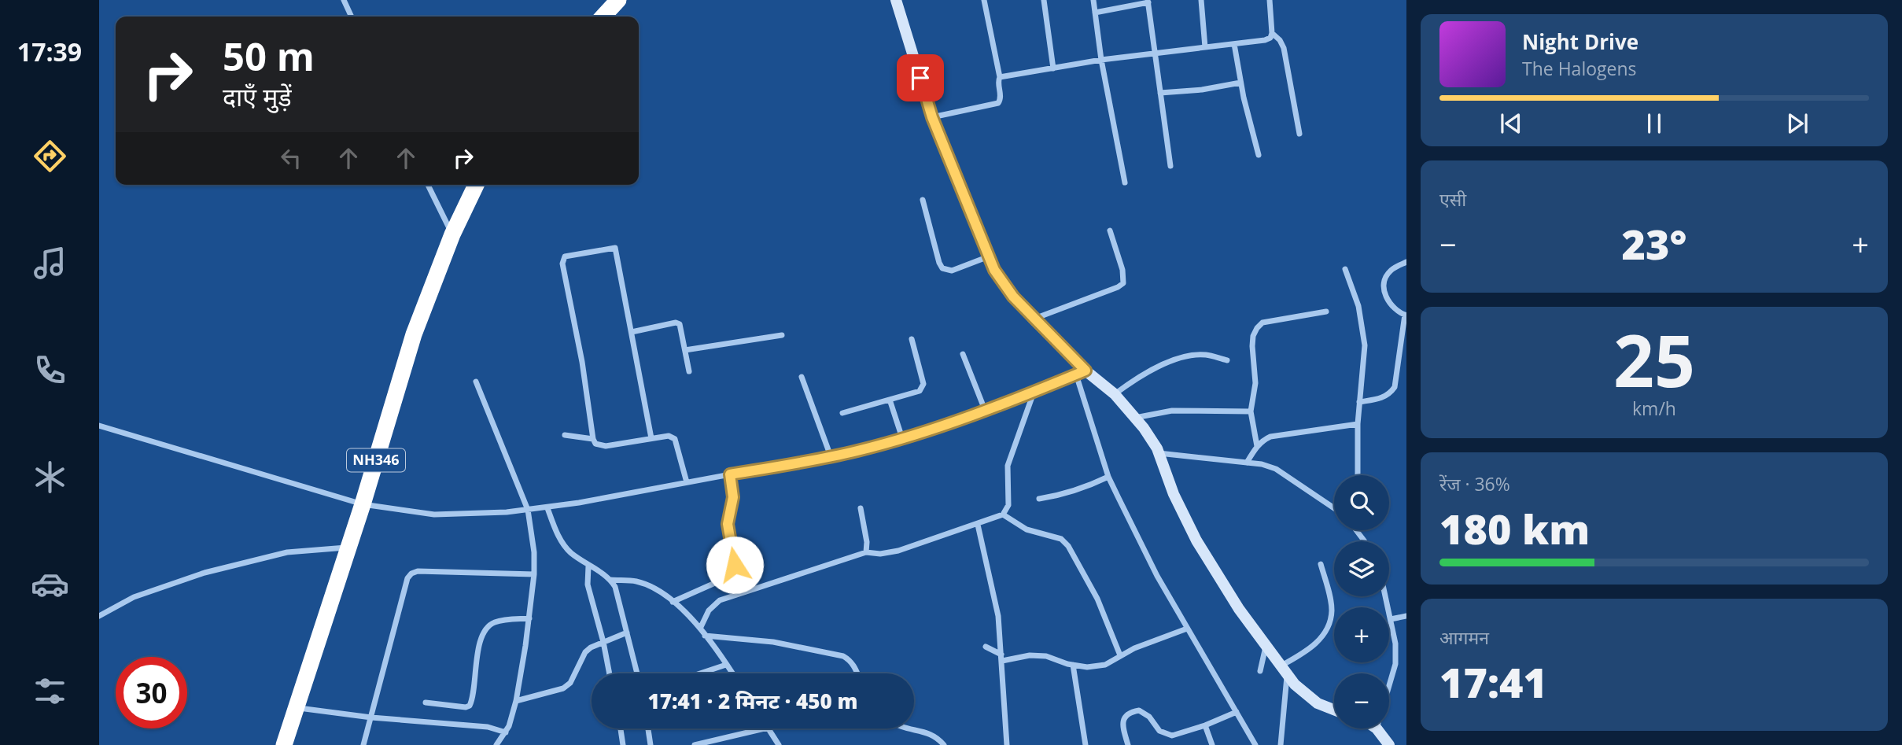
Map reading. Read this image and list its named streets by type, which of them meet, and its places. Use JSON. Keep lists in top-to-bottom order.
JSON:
{
  "streets": {
    "highway": ["NH346"]
  },
  "page": {
    "tabs": "17:39",
    "turn": ["50 m", "दाएँ मुड़ें"],
    "song": ["Night Drive", "The Halogens"],
    "tile": [
      "एसी",
      ["25", "km/h"],
      ["रेंज · 36%", "180 km"],
      ["आगमन", "17:41"]
    ],
    "heat": ["−", "23°", "+"],
    "map_buttons": ["+", "−"],
    "limit": "30",
    "trip": "17:41 · 2 मिनट · 450 m"
  }
}
